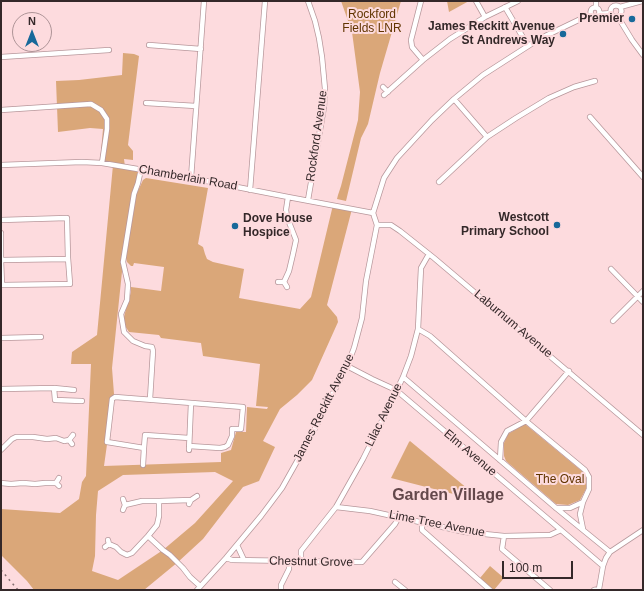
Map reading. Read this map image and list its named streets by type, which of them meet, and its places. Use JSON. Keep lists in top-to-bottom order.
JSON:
{
  "streets": {
    "street": [
      "Rockford Avenue",
      "Chamberlain Road",
      "Laburnum Avenue",
      "James Reckitt Avenue",
      "Lilac Avenue",
      "Elm Avenue",
      "Lime Tree Avenue",
      "Chestnut Grove"
    ]
  },
  "crossings": [
    ["Rockford Avenue", "Chamberlain Road"],
    ["Chamberlain Road", "James Reckitt Avenue"],
    ["Laburnum Avenue", "James Reckitt Avenue"],
    ["Laburnum Avenue", "Lilac Avenue"],
    ["James Reckitt Avenue", "Elm Avenue"],
    ["James Reckitt Avenue", "Chestnut Grove"],
    ["Lilac Avenue", "Elm Avenue"],
    ["Lilac Avenue", "Lime Tree Avenue"],
    ["Lilac Avenue", "Chestnut Grove"],
    ["Elm Avenue", "Lime Tree Avenue"],
    ["Lime Tree Avenue", "Chestnut Grove"]
  ],
  "districts": ["Garden Village"],
  "parks": ["Rockford Fields LNR", "The Oval"],
  "places": [
    "Premier",
    "James Reckitt Avenue St Andrews Way",
    "Westcott Primary School",
    "Dove House Hospice"
  ],
  "scale_bar": "100 m",
  "north": "top"
}
